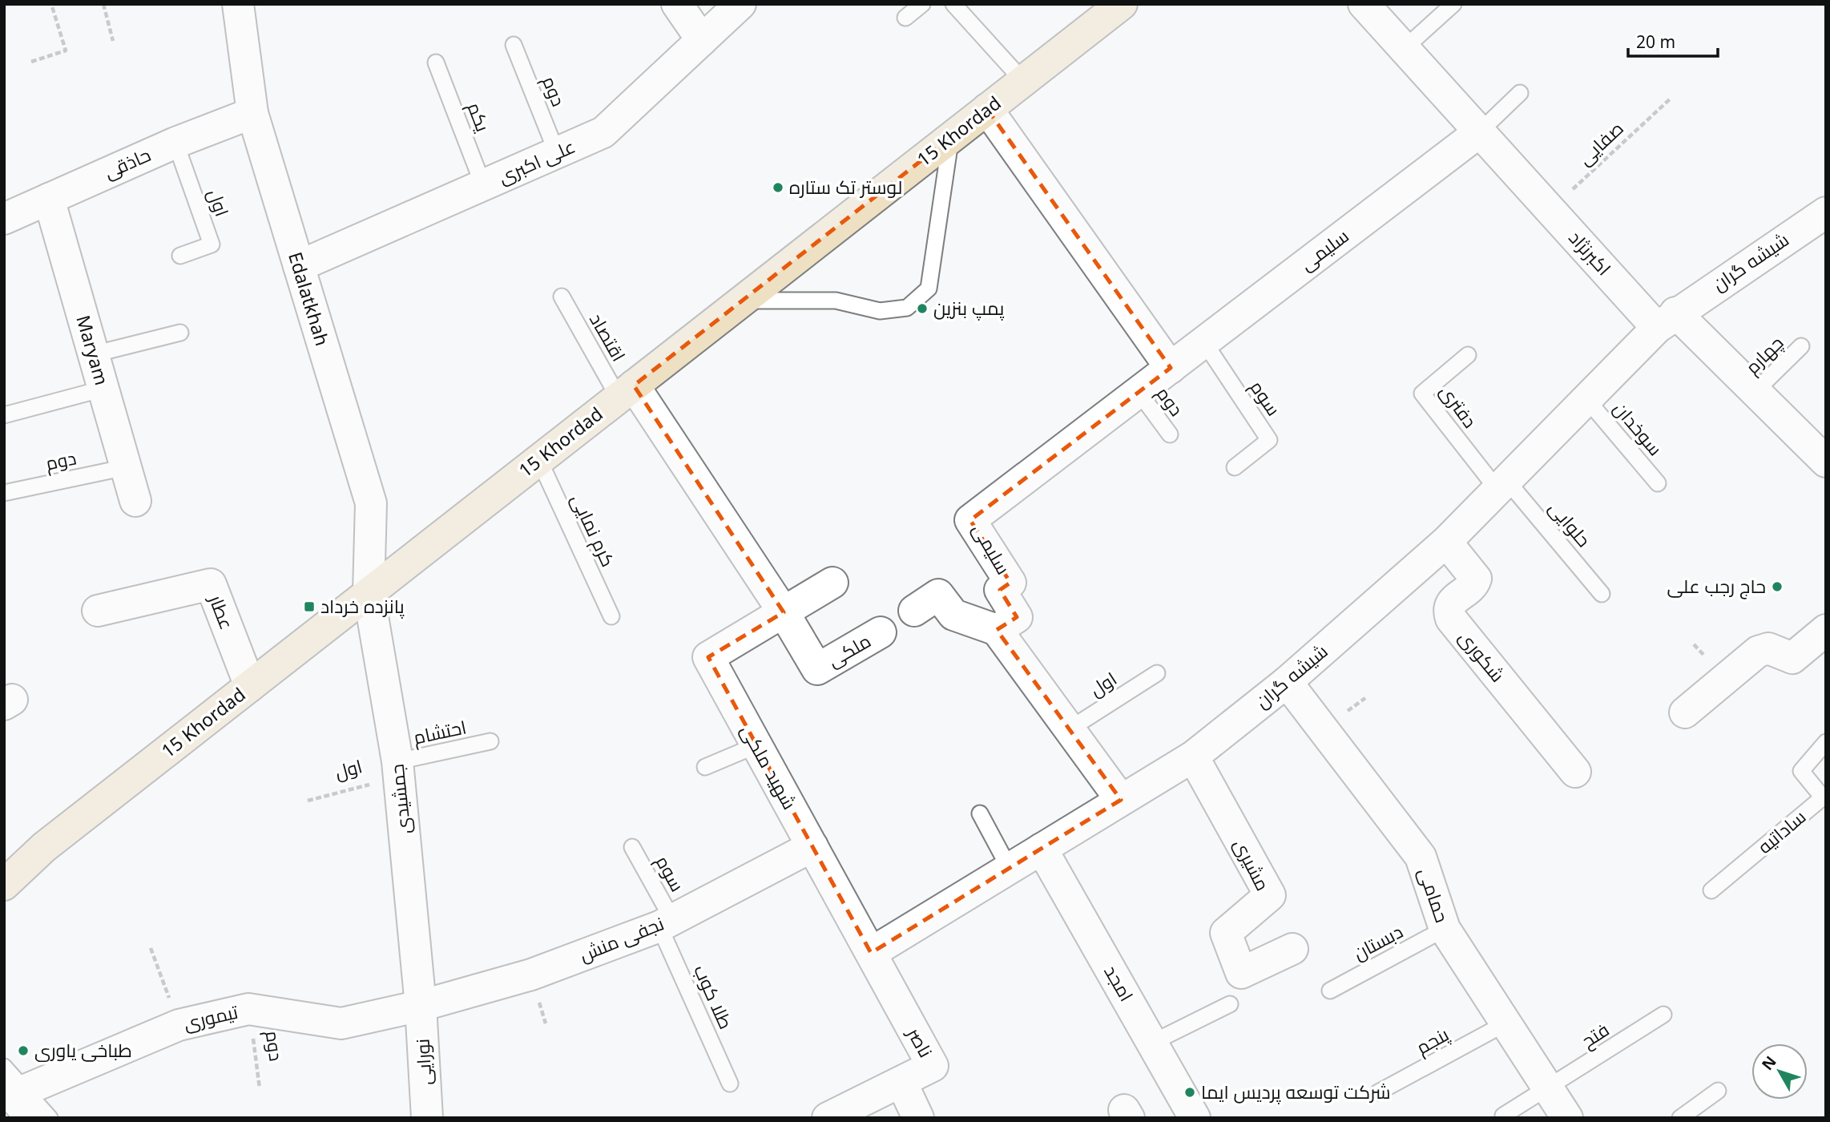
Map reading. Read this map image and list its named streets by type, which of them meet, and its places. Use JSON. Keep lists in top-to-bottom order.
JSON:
{
  "streets": {
    "main road": ["15 Khordad"],
    "street": [
      "علی اکبری",
      "حاذقی",
      "سلیمی",
      "اکبرنژاد",
      "شیشه گران",
      "Edalatkhah",
      "Maryam",
      "عطار",
      "ملکی",
      "شکوری",
      "شهید ملکی",
      "جمشیدی",
      "مشیری",
      "حمامی",
      "نجفی منش",
      "امجد",
      "تیموری",
      "ناصر",
      "نورایی"
    ],
    "lane": [
      "دوم",
      "یکم",
      "اول",
      "اقتصاد",
      "چهارم",
      "سوم",
      "دفتری",
      "سوخدان",
      "حلوایی",
      "کرم نمایی",
      "احتشام",
      "ساداتیه",
      "دبستان",
      "طلا کوب",
      "فتح",
      "پنجم"
    ],
    "path": ["صفایی"]
  },
  "crossings": [
    ["دوم", "علی اکبری"],
    ["دوم", "سلیمی"],
    ["دوم", "Maryam"],
    ["دوم", "تیموری"],
    ["یکم", "علی اکبری"],
    ["15 Khordad", "Edalatkhah"],
    ["15 Khordad", "اقتصاد"],
    ["15 Khordad", "کرم نمایی"],
    ["15 Khordad", "عطار"],
    ["15 Khordad", "جمشیدی"],
    ["صفایی", "اکبرنژاد"],
    ["علی اکبری", "Edalatkhah"],
    ["حاذقی", "اول"],
    ["حاذقی", "Edalatkhah"],
    ["حاذقی", "Maryam"],
    ["اول", "احتشام"],
    ["اول", "جمشیدی"],
    ["سلیمی", "اکبرنژاد"],
    ["سلیمی", "سوم"],
    ["اکبرنژاد", "شیشه گران"],
    ["اکبرنژاد", "چهارم"],
    ["شیشه گران", "دفتری"],
    ["شیشه گران", "سوخدان"],
    ["شیشه گران", "حلوایی"],
    ["شیشه گران", "شکوری"],
    ["شیشه گران", "شهید ملکی"],
    ["شیشه گران", "مشیری"],
    ["شیشه گران", "حمامی"],
    ["شیشه گران", "امجد"],
    ["شیشه گران", "ناصر"],
    ["Edalatkhah", "جمشیدی"],
    ["سوم", "نجفی منش"],
    ["سوم", "طلا کوب"],
    ["دفتری", "حلوایی"],
    ["ملکی", "شهید ملکی"],
    ["احتشام", "جمشیدی"],
    ["شهید ملکی", "نجفی منش"],
    ["شهید ملکی", "ناصر"],
    ["جمشیدی", "نجفی منش"],
    ["جمشیدی", "تیموری"],
    ["جمشیدی", "نورایی"],
    ["حمامی", "دبستان"],
    ["حمامی", "فتح"],
    ["حمامی", "پنجم"],
    ["نجفی منش", "طلا کوب"],
    ["نجفی منش", "تیموری"],
    ["نجفی منش", "نورایی"],
    ["تیموری", "نورایی"]
  ],
  "places": {
    "other": [
      "لوستر تک ستاره",
      "پمپ بنزین",
      "حاج رجب علی",
      "طباخی یاوری",
      "شرکت توسعه پردیس ایما"
    ],
    "transit": ["پانزده خرداد"]
  },
  "scale_bar": "20 m",
  "north": "top left"
}
